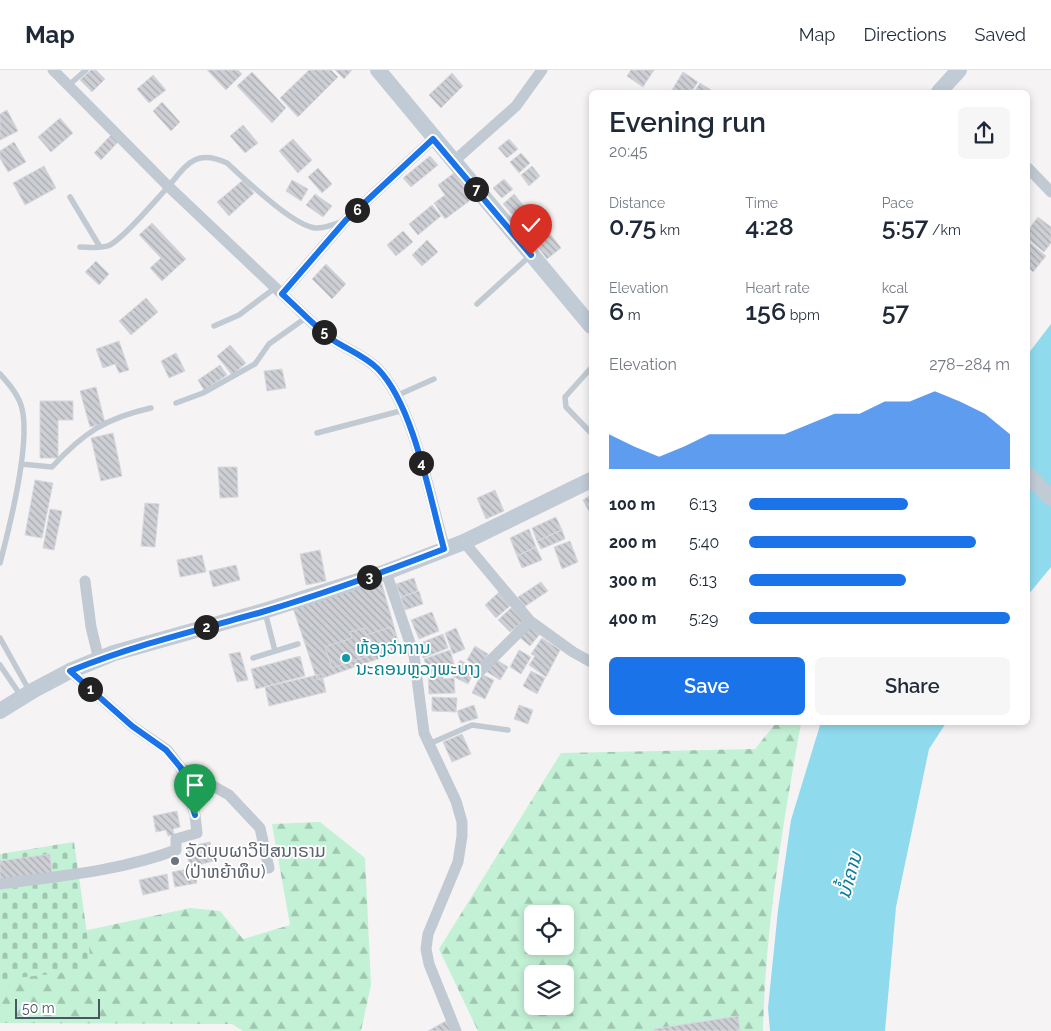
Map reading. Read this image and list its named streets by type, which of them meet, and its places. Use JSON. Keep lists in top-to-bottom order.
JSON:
{
  "water": ["ນ້ຳຄານ"],
  "places": ["ຫ້ອງວ່າການ ນະຄອນຫຼວງພະບາງ", "ວັດບຸບຜາວິປັສນາຣາມ (ປ່າຫຍ້າທຶບ)"],
  "scale_bar": "50 m",
  "page": {
    "header": "Map",
    "nav": ["Map", "Directions", "Saved"],
    "heading": ["Evening run", "20:45"],
    "stats": [
      ["Distance", "0.75 km"],
      ["Time", "4:28"],
      ["Pace", "5:57 /km"],
      ["Elevation", "6 m"],
      ["Heart rate", "156 bpm"],
      ["kcal", "57"]
    ],
    "pins": [
      "7",
      "6",
      "5",
      "4",
      "3",
      "2",
      "1"
    ],
    "chart": ["Elevation", "278–284 m"],
    "list": [
      {
        "name": "100 m",
        "note": "6:13"
      },
      {
        "name": "200 m",
        "note": "5:40"
      },
      {
        "name": "300 m",
        "note": "6:13"
      },
      {
        "name": "400 m",
        "note": "5:29"
      }
    ],
    "buttons": ["Save", "Share"],
    "scale": "50 m"
  }
}
